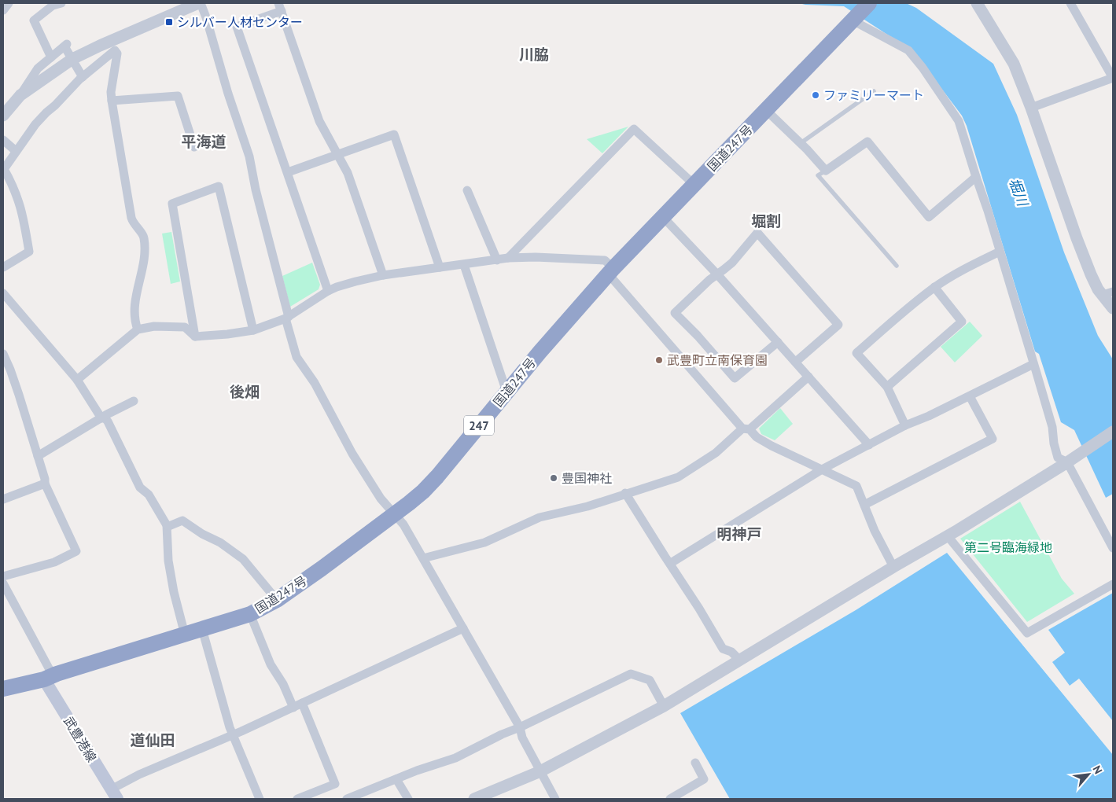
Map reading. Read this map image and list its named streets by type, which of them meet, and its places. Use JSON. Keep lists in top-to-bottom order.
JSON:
{
  "streets": {
    "highway": ["国道247号", "247"],
    "main road": ["武豊港線"]
  },
  "crossings": [
    ["国道247号", "武豊港線"]
  ],
  "districts": [
    "川脇",
    "平海道",
    "堀割",
    "後畑",
    "明神戸",
    "道仙田"
  ],
  "water": ["堀川"],
  "parks": ["第二号臨海緑地"],
  "places": {
    "transit": ["シルバー人材センター"],
    "other": ["ファミリーマート", "武豊町立南保育園", "豊国神社"]
  },
  "north": "top right"
}
